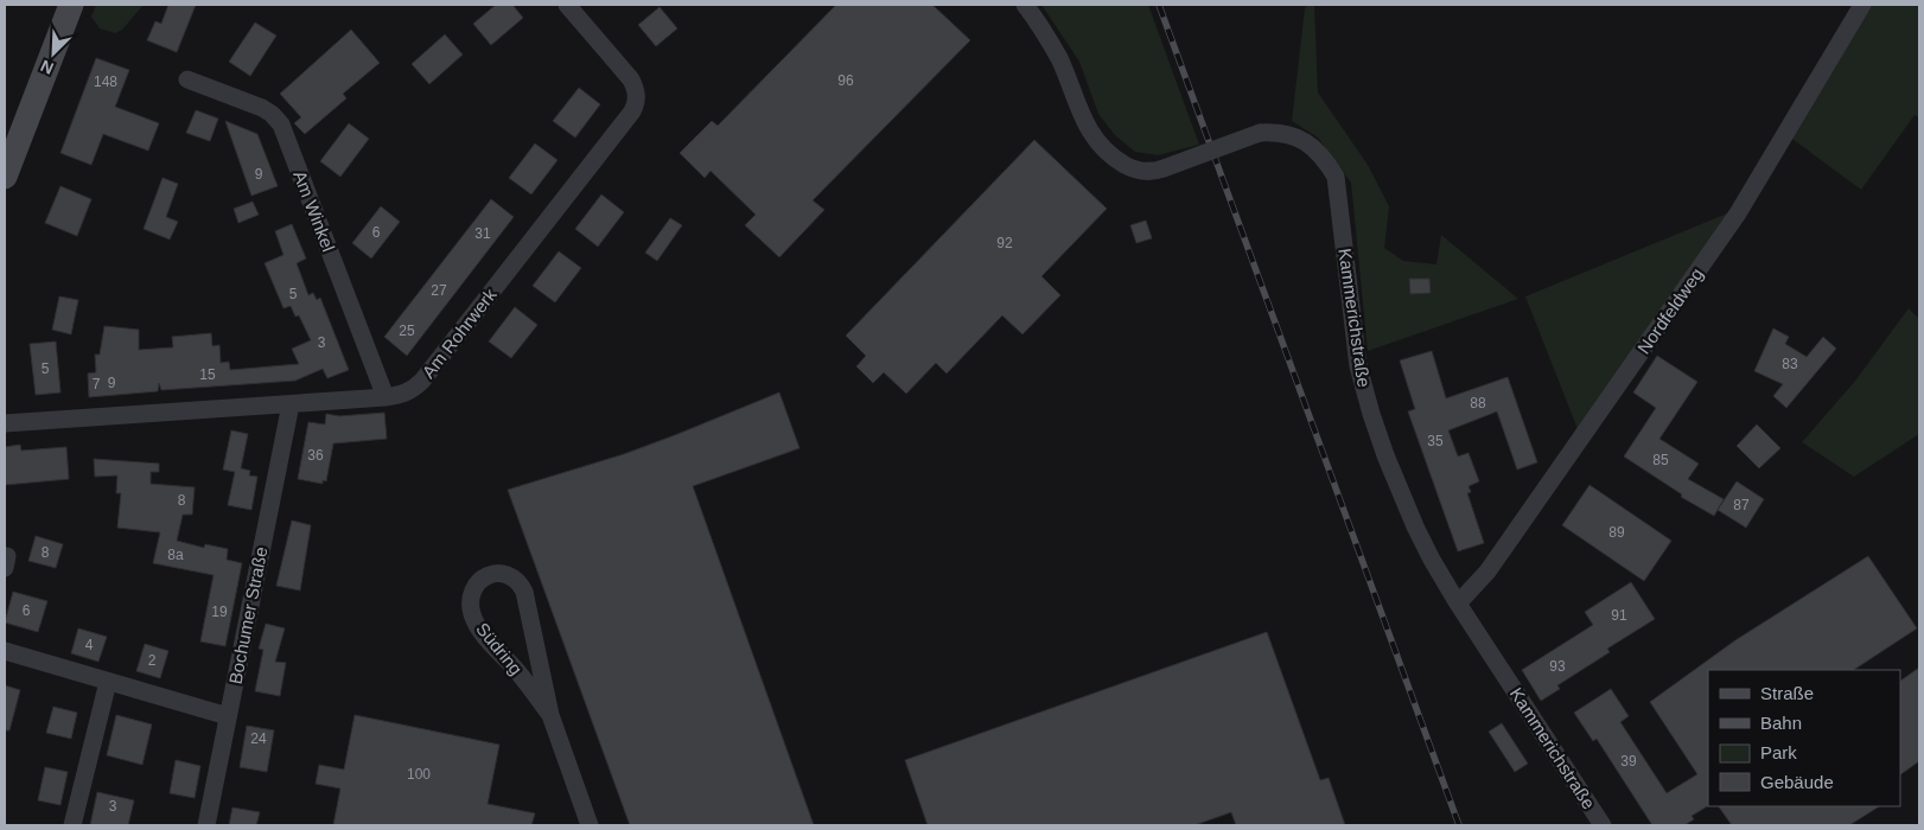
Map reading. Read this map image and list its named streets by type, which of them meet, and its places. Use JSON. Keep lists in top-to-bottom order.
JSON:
{
  "streets": {
    "street": [
      "Am Winkel",
      "Nordfeldweg",
      "Kammerichstraße",
      "Am Rohrwerk",
      "Bochumer Straße",
      "Südring"
    ]
  },
  "crossings": [
    ["Am Winkel", "Am Rohrwerk"],
    ["Nordfeldweg", "Kammerichstraße"],
    ["Am Rohrwerk", "Bochumer Straße"]
  ],
  "house_numbers": [
    "96",
    "148",
    "9",
    "6",
    "31",
    "92",
    "27",
    "5",
    "25",
    "3",
    "83",
    "5",
    "15",
    "9",
    "7",
    "88",
    "35",
    "36",
    "85",
    "8",
    "87",
    "89",
    "8",
    "8a",
    "6",
    "19",
    "91",
    "4",
    "2",
    "93",
    "24",
    "39",
    "100",
    "3"
  ],
  "legend": [
    "Straße",
    "Bahn",
    "Park",
    "Gebäude"
  ],
  "north": "bottom left"
}
